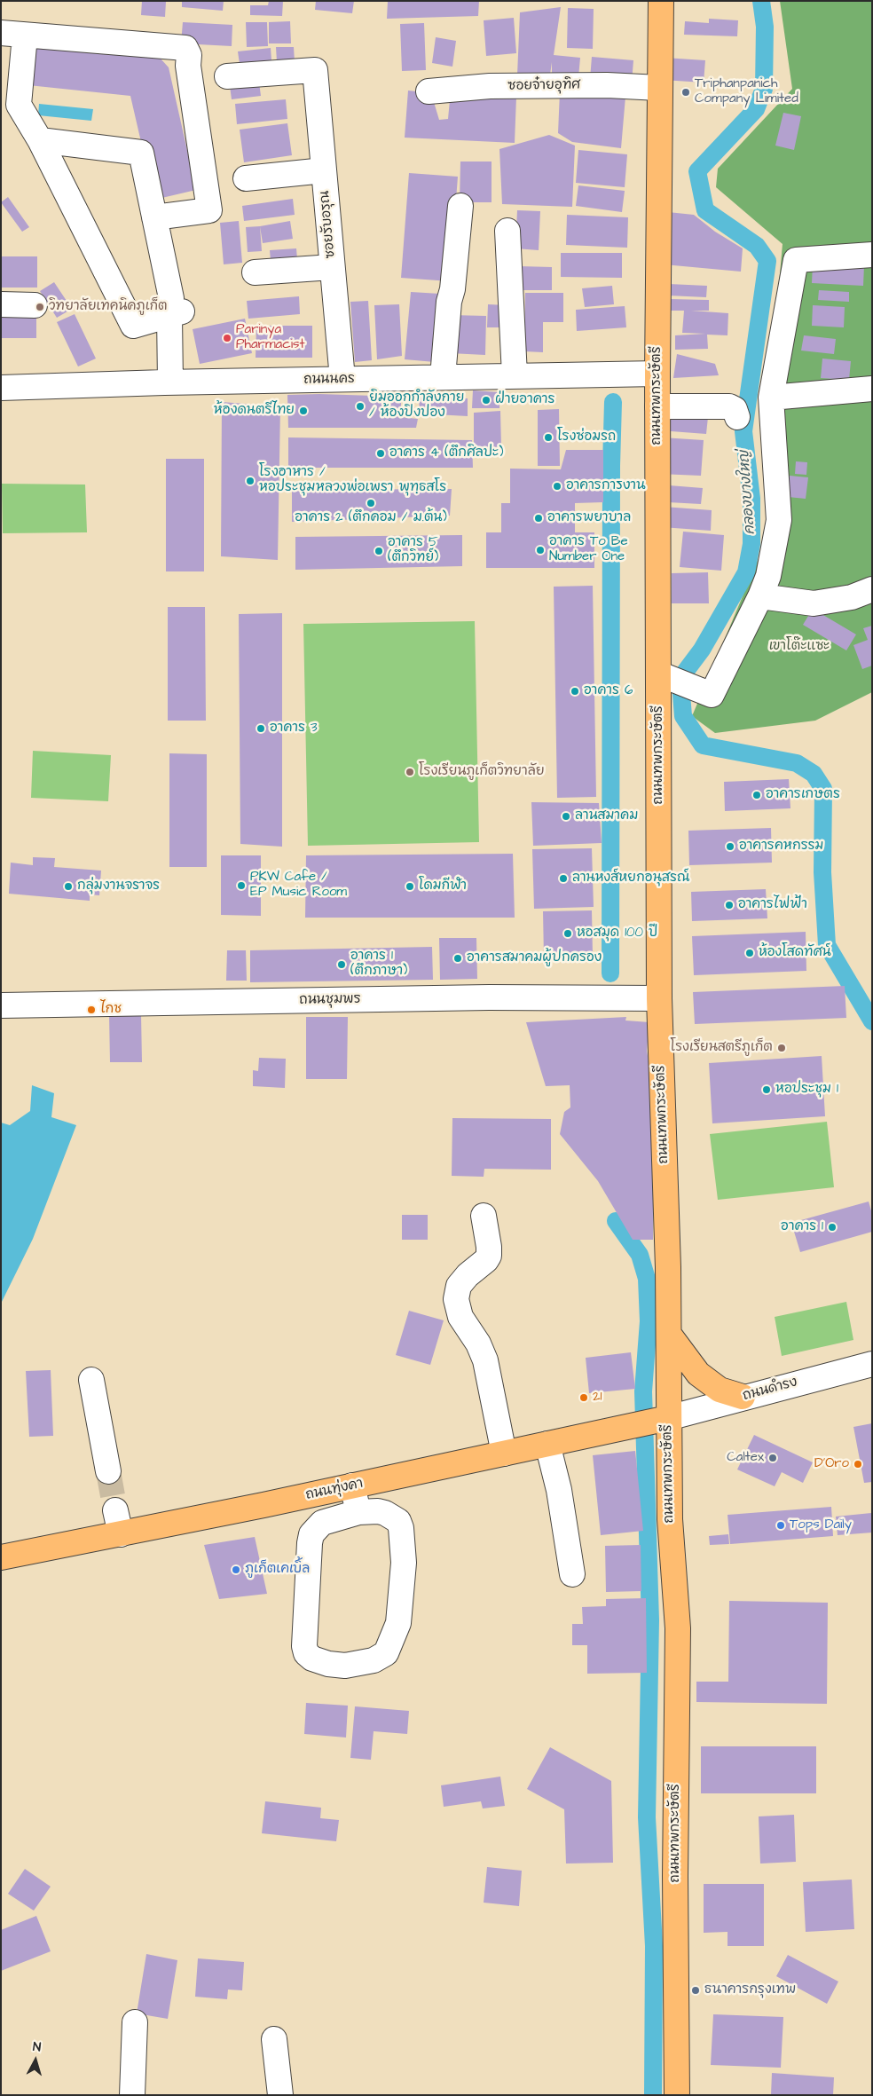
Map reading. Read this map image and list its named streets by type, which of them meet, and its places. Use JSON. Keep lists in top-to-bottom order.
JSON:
{
  "streets": {
    "main road": ["ถนนเทพกระษัตรี", "ถนนทุ่งคา"],
    "street": [
      "ซอยจ๋ายอุทิศ",
      "ซอยรับอรุณ",
      "ถนนนคร",
      "ถนนชุมพร",
      "ถนนดำรง"
    ]
  },
  "crossings": [
    ["ซอยจ๋ายอุทิศ", "ถนนเทพกระษัตรี"],
    ["ซอยรับอรุณ", "ถนนนคร"],
    ["ถนนนคร", "ถนนเทพกระษัตรี"],
    ["ถนนเทพกระษัตรี", "ถนนชุมพร"],
    ["ถนนเทพกระษัตรี", "ถนนดำรง"],
    ["ถนนเทพกระษัตรี", "ถนนทุ่งคา"],
    ["ถนนดำรง", "ถนนทุ่งคา"]
  ],
  "water": ["คลองบางใหญ่"],
  "parks": ["เขาโต๊ะแซะ"],
  "places": [
    "Triphanpanich Company Limited",
    "วิทยาลัยเทคนิคภูเก็ต",
    "Parinya Pharmacist",
    "ฝ่ายอาคาร",
    "ยิมออกกำลังกาย / ห้องปิงปอง",
    "ห้องดนตรีไทย",
    "โรงซ่อมรถ",
    "อาคาร 4 (ตึกศิลปะ)",
    "โรงอาหาร / หอประชุมหลวงพ่อเพรา พุทฺธสโร",
    "อาคารการงาน",
    "อาคาร 2 (ตึกคอม / ม.ต้น)",
    "อาคารพยาบาล",
    "อาคาร To Be Number One",
    "อาคาร 5 (ตึกวิทย์)",
    "อาคาร 6",
    "อาคาร 3",
    "โรงเรียนภูเก็ตวิทยาลัย",
    "อาคารเกษตร",
    "ลานสมาคม",
    "อาคารคหกรรม",
    "ลานหงส์หยกอนุสรณ์",
    "PKW Cafe / EP Music Room",
    "กลุ่มงานจราจร",
    "โดมกีฬา",
    "อาคารไฟฟ้า",
    "หอสมุด 100 ปี",
    "ห้องโสดทัศน์",
    "อาคารสมาคมผู้ปกครอง",
    "อาคาร 1 (ตึกภาษา)",
    "ไกช",
    "โรงเรียนสตรีภูเก็ต",
    "หอประชุม 1",
    "อาคาร 1",
    "21",
    "Caltex",
    "D'Oro",
    "Tops Daily",
    "ภูเก็ตเคเบิ้ล",
    "ธนาคารกรุงเทพ"
  ],
  "north": "top"
}
